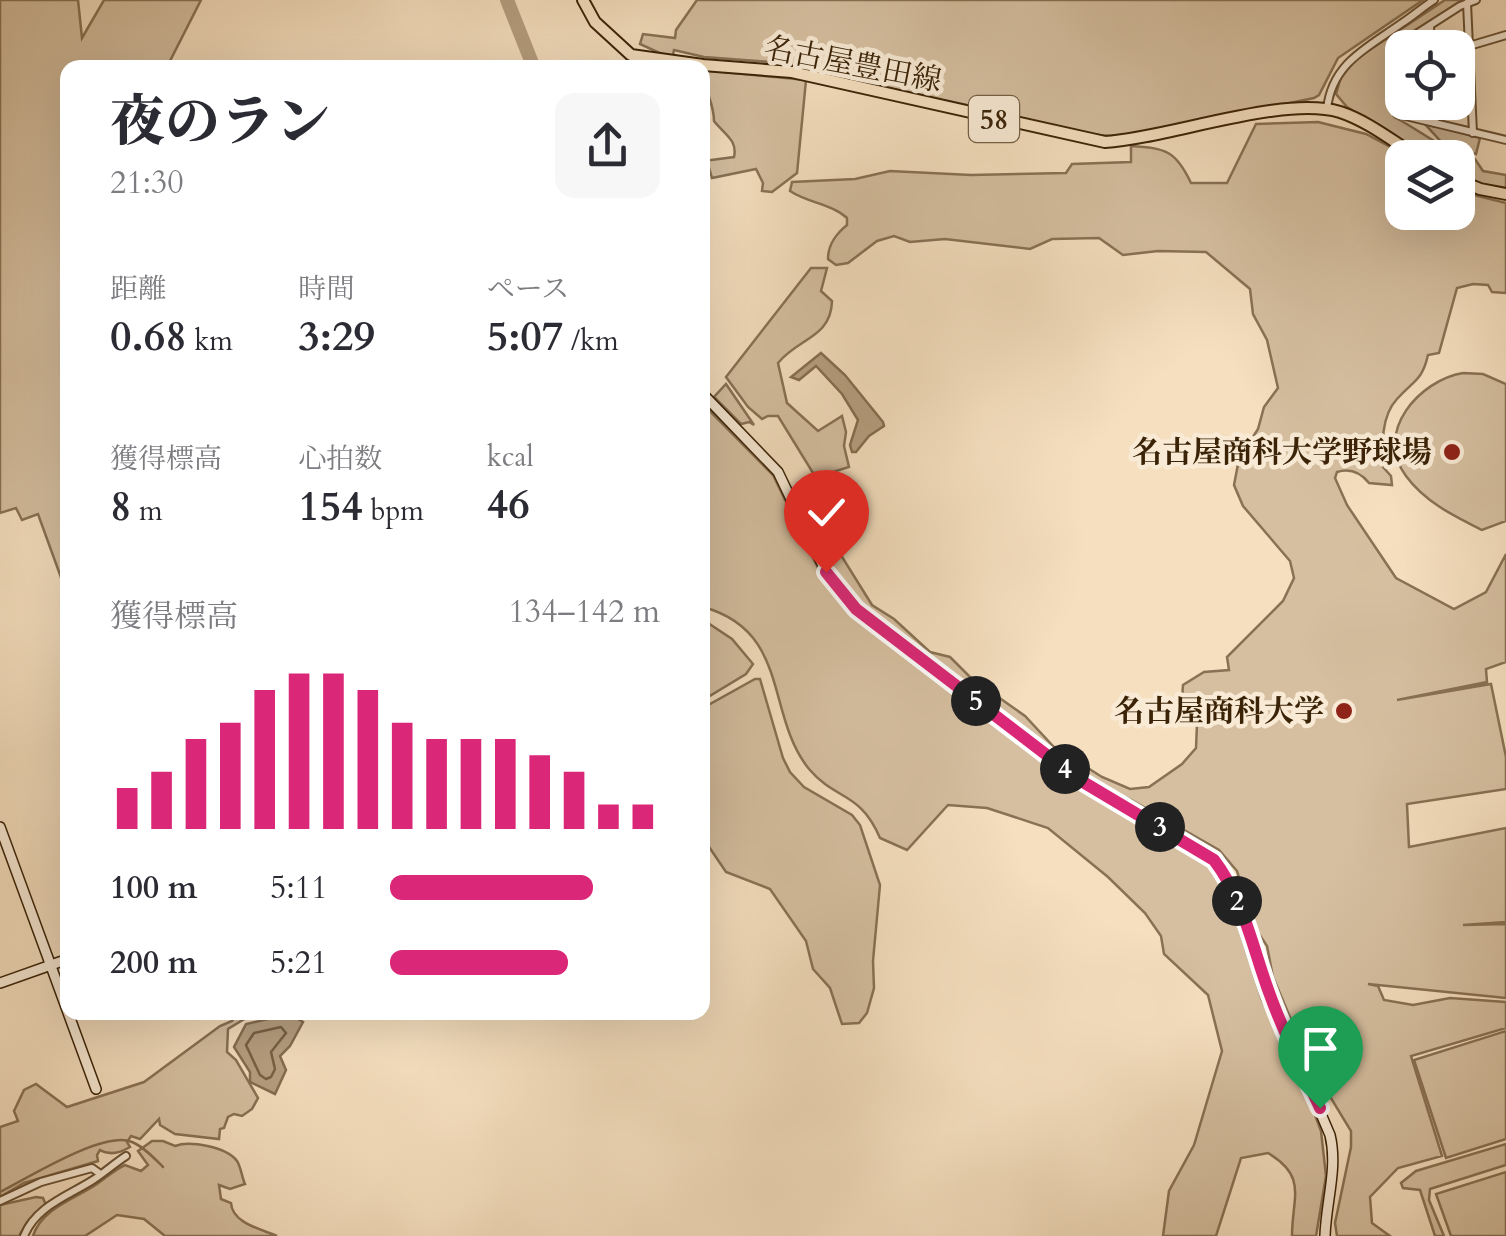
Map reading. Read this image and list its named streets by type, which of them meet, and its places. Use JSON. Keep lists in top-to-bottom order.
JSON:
{
  "streets": {
    "main road": ["名古屋豊田線", "58"]
  },
  "places": ["名古屋商科大学野球場", "名古屋商科大学"],
  "page": {
    "heading": ["夜のラン", "21:30"],
    "stats": [
      ["距離", "0.68 km"],
      ["時間", "3:29"],
      ["ペース", "5:07 /km"],
      ["獲得標高", "8 m"],
      ["心拍数", "154 bpm"],
      ["kcal", "46"]
    ],
    "chart": ["獲得標高", "134–142 m"],
    "pins": [
      "5",
      "4",
      "3",
      "2"
    ],
    "list": [
      {
        "name": "100 m",
        "note": "5:11"
      },
      {
        "name": "200 m",
        "note": "5:21"
      }
    ]
  }
}
